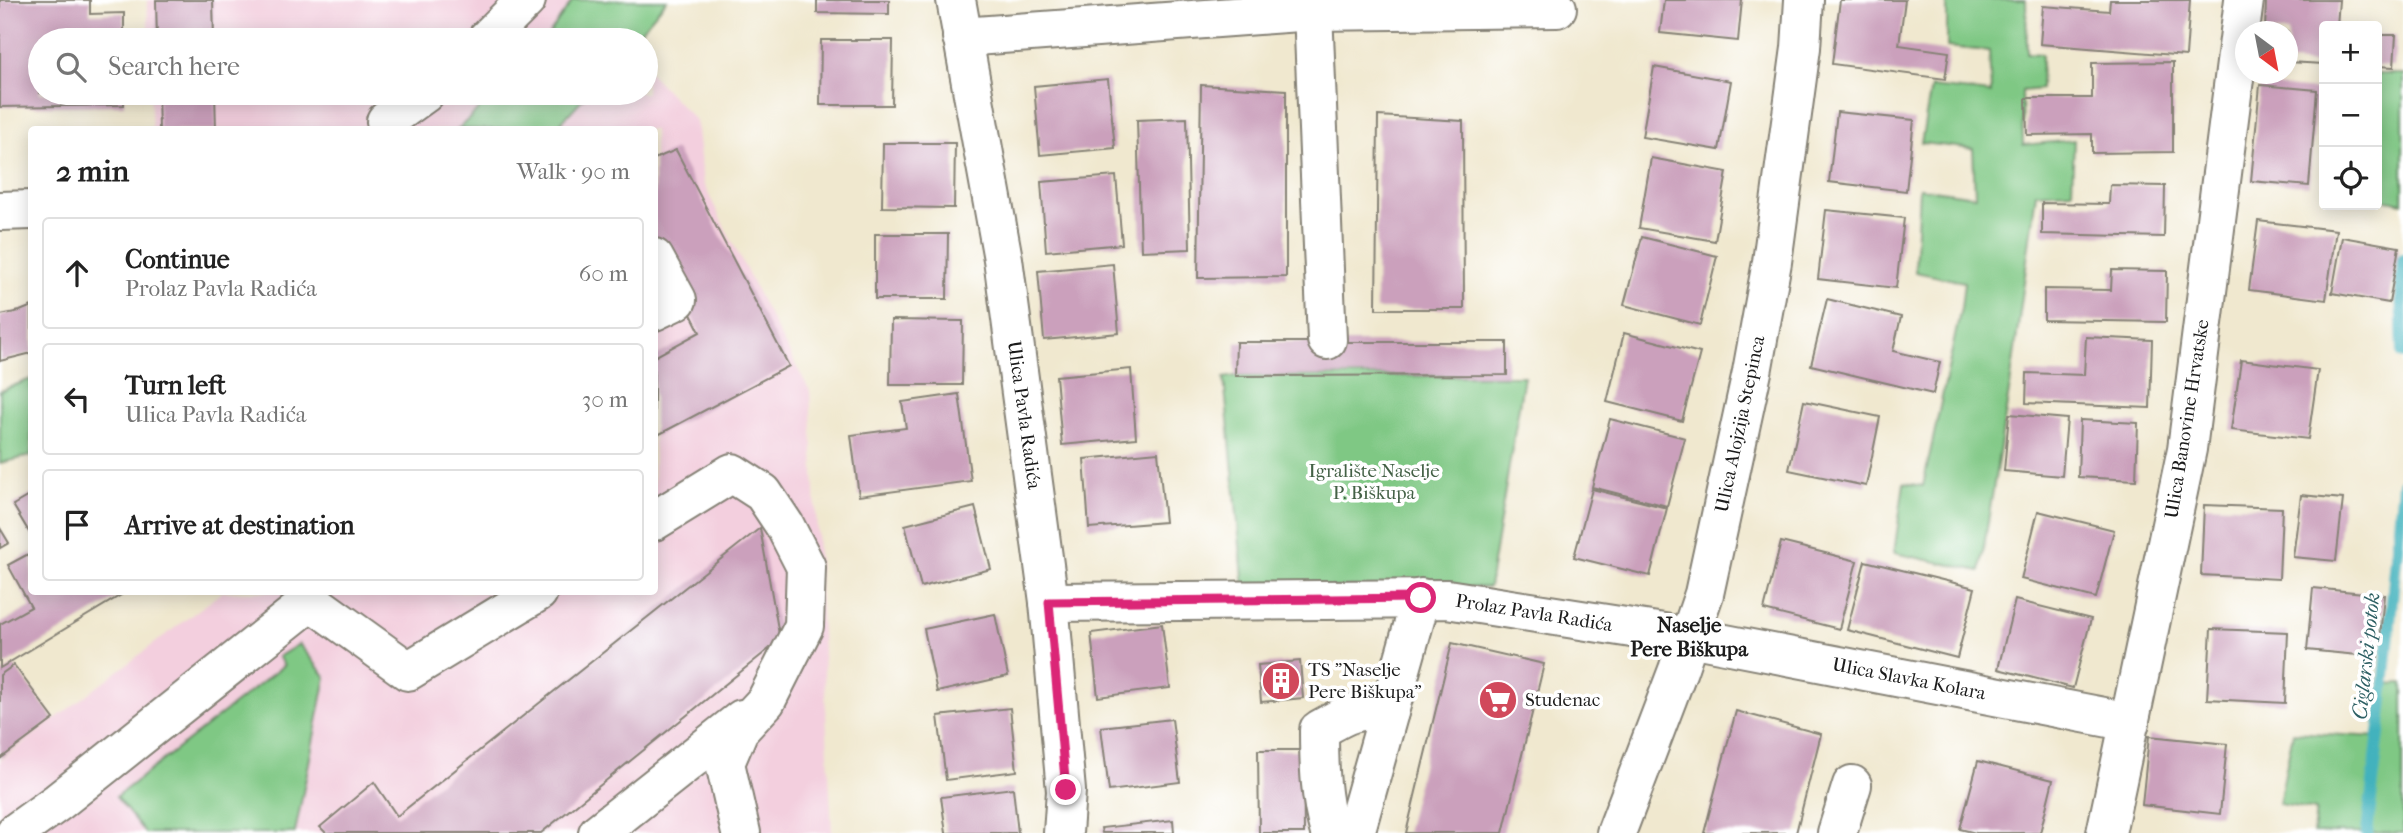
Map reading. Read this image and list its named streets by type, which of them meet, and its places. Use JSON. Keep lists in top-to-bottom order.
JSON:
{
  "streets": {
    "street": [
      "Ulica Pavla Radića",
      "Ulica Banovine Hrvatske",
      "Ulica Alojzija Stepinca",
      "Prolaz Pavla Radića",
      "Ulica Slavka Kolara"
    ]
  },
  "crossings": [
    ["Ulica Pavla Radića", "Prolaz Pavla Radića"],
    ["Ulica Banovine Hrvatske", "Ulica Slavka Kolara"],
    ["Ulica Alojzija Stepinca", "Prolaz Pavla Radića"],
    ["Ulica Alojzija Stepinca", "Ulica Slavka Kolara"],
    ["Prolaz Pavla Radića", "Ulica Slavka Kolara"]
  ],
  "districts": ["Naselje Pere Biškupa"],
  "water": ["Ciglarski potok"],
  "parks": ["Igralište Naselje P. Biškupa"],
  "places": {
    "building": ["TS \"Naselje Pere Biškupa\""],
    "supermarket": ["Studenac"]
  },
  "north": "bottom right",
  "page": {
    "map_buttons": ["+", "−"],
    "search": "Search here",
    "heading": ["2 min", "Walk · 90 m"],
    "list": [
      ["Continue", "Prolaz Pavla Radića", "60 m"],
      ["Turn left", "Ulica Pavla Radića", "30 m"],
      "Arrive at destination"
    ]
  }
}
